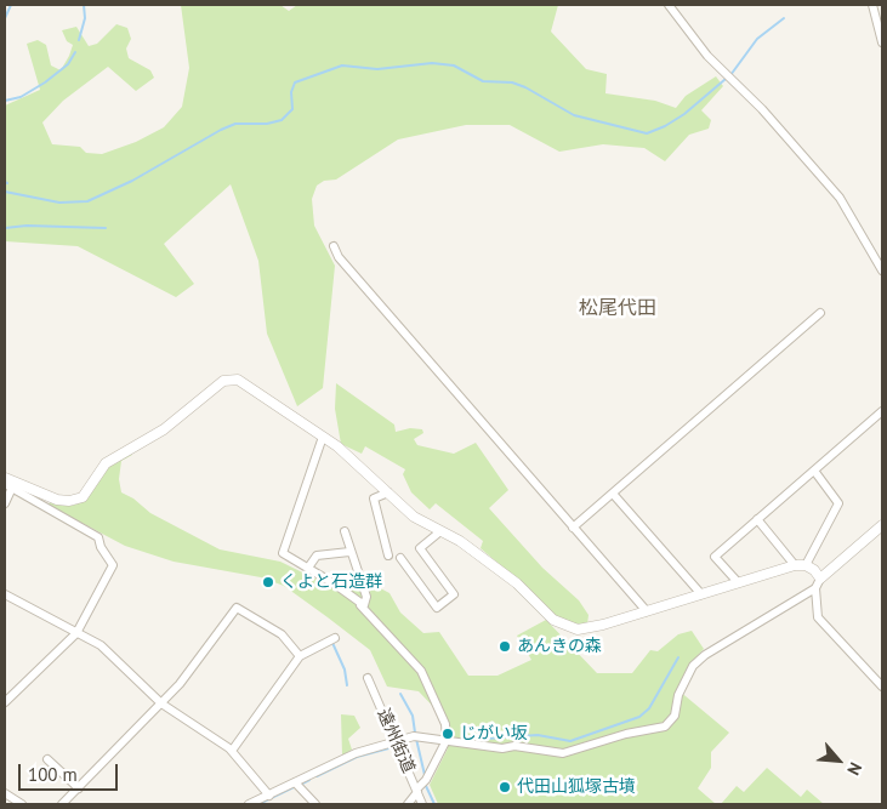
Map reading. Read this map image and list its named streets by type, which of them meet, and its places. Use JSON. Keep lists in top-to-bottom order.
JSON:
{
  "streets": {
    "street": ["遠州街道"]
  },
  "districts": ["松尾代田"],
  "places": [
    "くよと石造群",
    "あんきの森",
    "じがい坂",
    "代田山狐塚古墳"
  ],
  "scale_bar": "100 m",
  "north": "bottom right"
}
